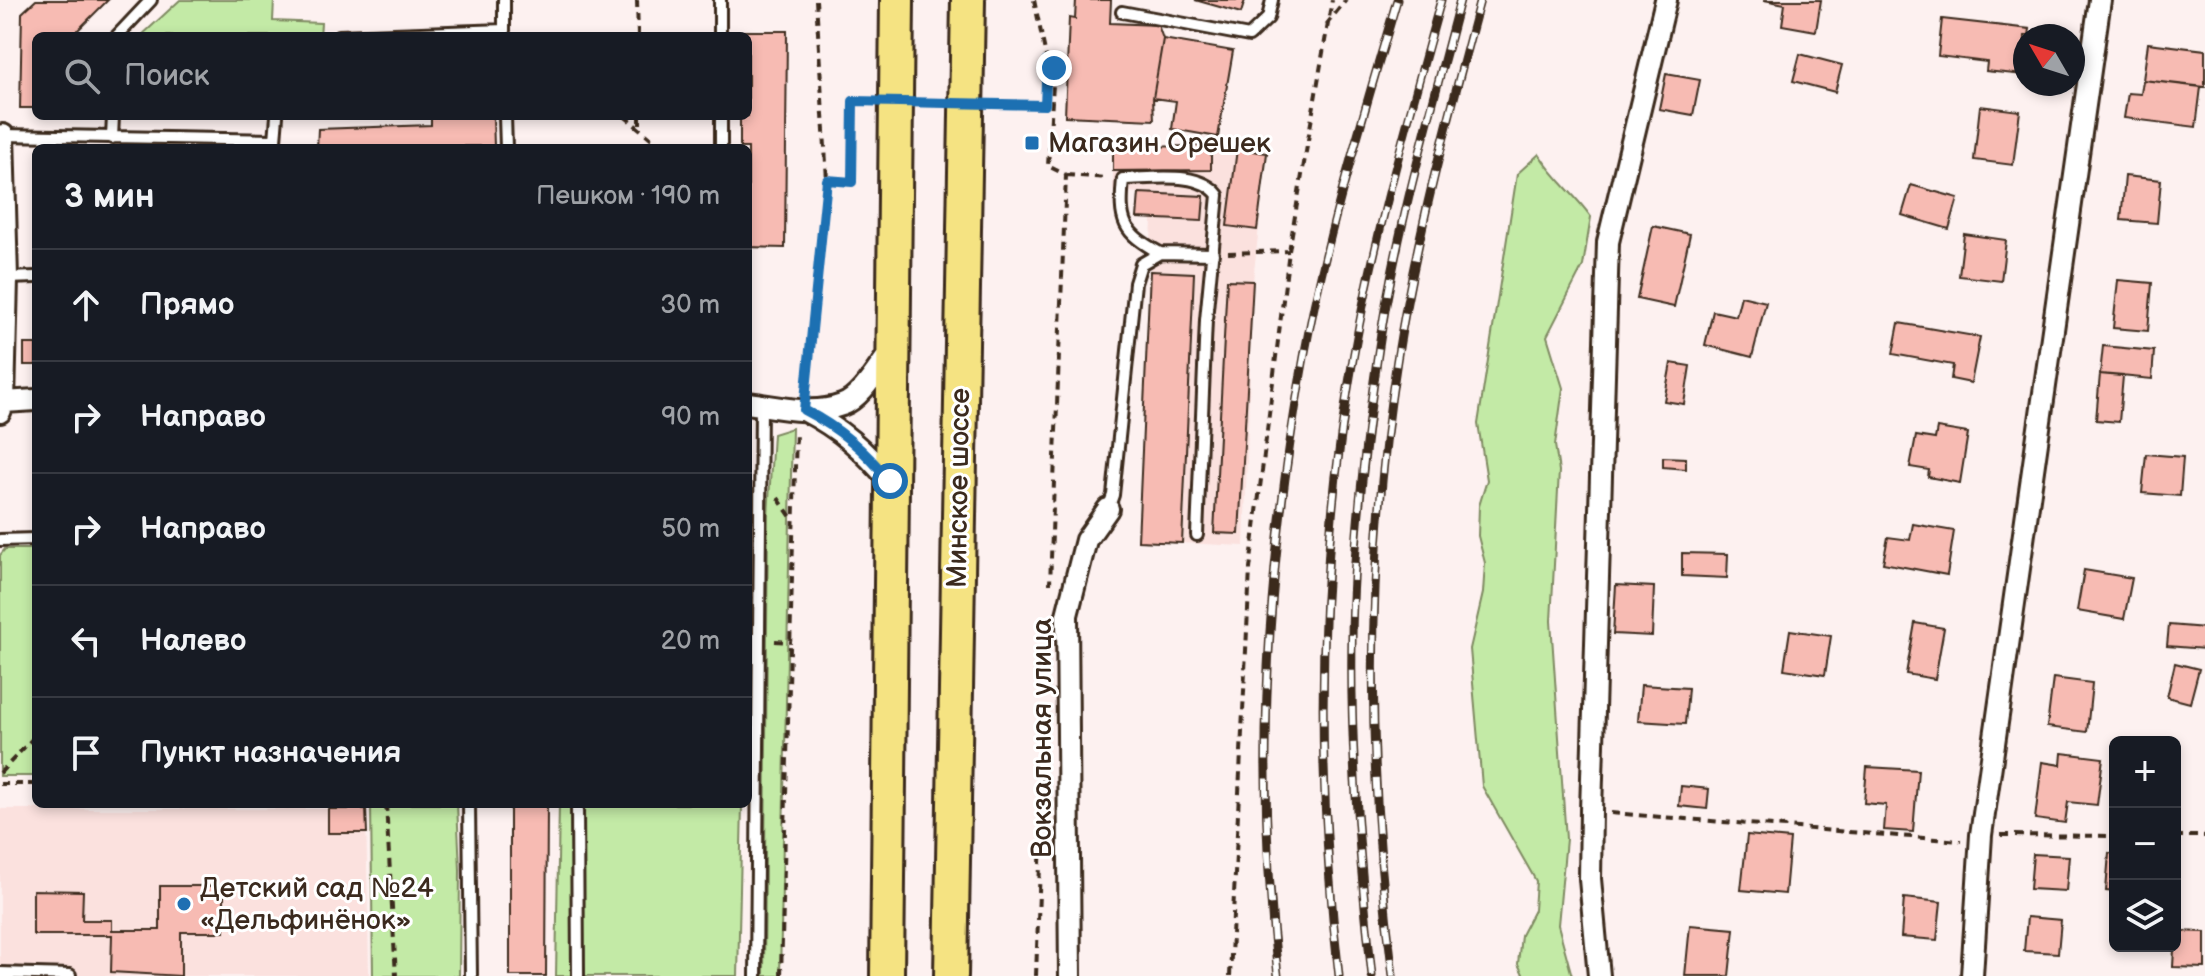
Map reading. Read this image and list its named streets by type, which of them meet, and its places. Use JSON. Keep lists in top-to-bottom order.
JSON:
{
  "streets": {
    "highway": ["Минское шоссе"],
    "street": ["Вокзальная улица"]
  },
  "places": {
    "transit": ["Магазин Орешек"],
    "other": ["Детский сад №24 «Дельфинёнок»"]
  },
  "north": "top left",
  "page": {
    "search": "Поиск",
    "heading": ["3 мин", "Пешком · 190 m"],
    "list": [
      ["Прямо", "30 m"],
      ["Направо", "90 m"],
      ["Направо", "50 m"],
      ["Налево", "20 m"],
      "Пункт назначения"
    ],
    "map_buttons": ["+", "−"]
  }
}
